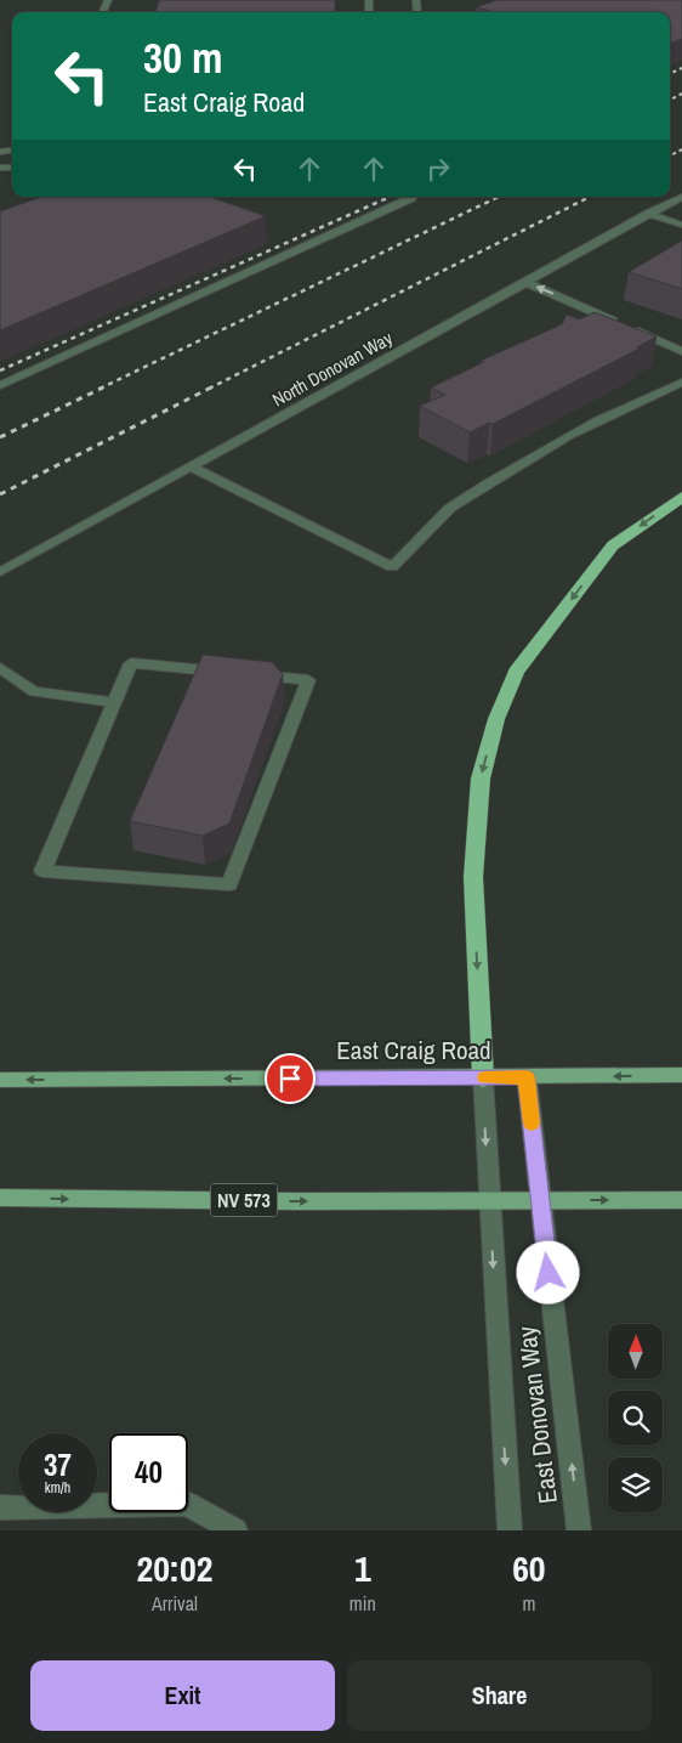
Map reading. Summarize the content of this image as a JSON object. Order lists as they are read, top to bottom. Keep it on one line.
{"streets":{"main road":["East Craig Road","NV 573"],"street":["North Donovan Way","East Donovan Way"]},"crossings":[["East Craig Road","East Donovan Way"],["NV 573","East Donovan Way"]],"north":"top","page":{"turn":["30 m","East Craig Road"],"speed":"37 km/h","limit":"40","eta":["20:02","Arrival","1","min","60","m"],"buttons":["Exit","Share"]}}
